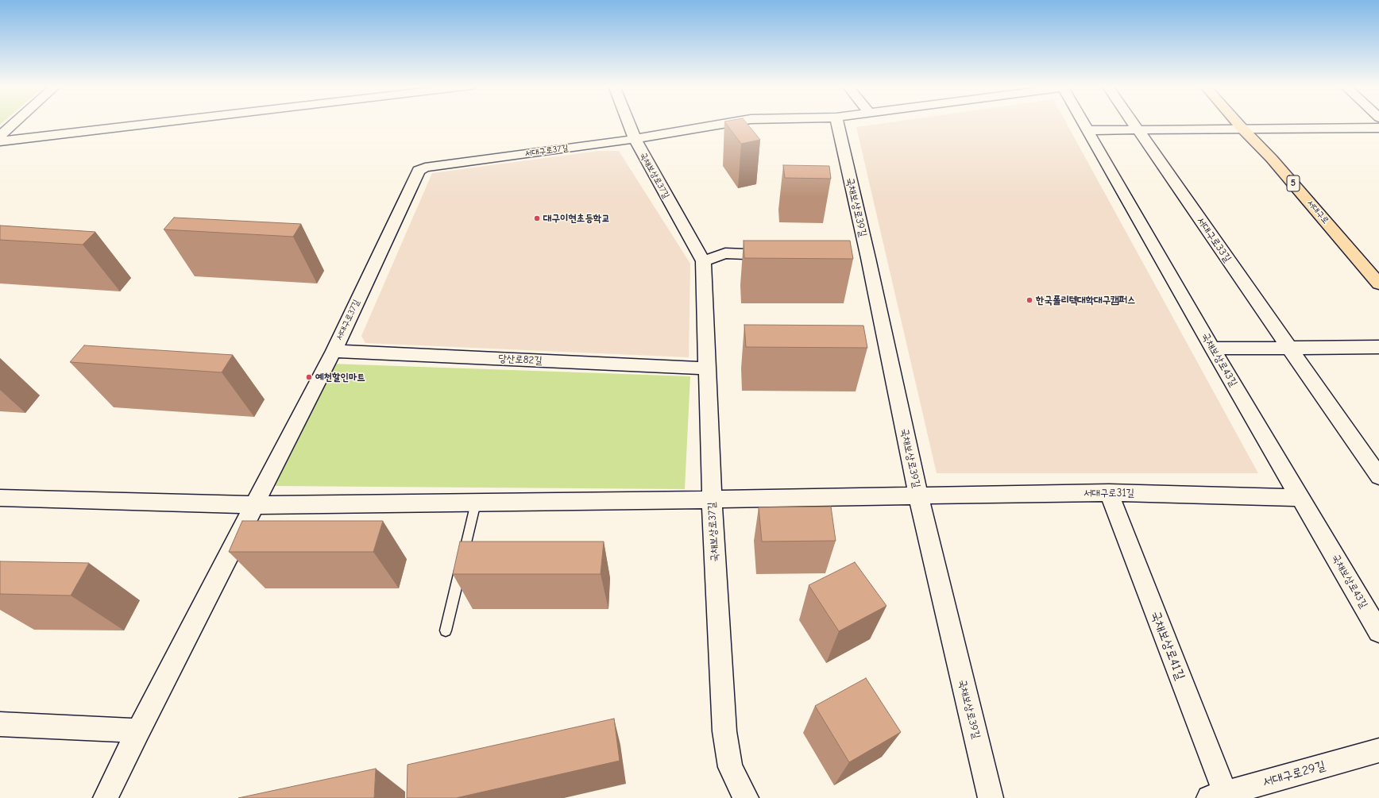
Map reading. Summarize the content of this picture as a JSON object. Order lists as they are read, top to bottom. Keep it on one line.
{"streets":{"main road":["5","서대구로"],"street":["서대구로37길","국채보상로37길","국채보상로39길","서대구로33길","당산로82길","국채보상로43길","서대구로31길","국채보상로41길","서대구로29길"]},"crossings":[["서대구로37길","국채보상로37길"],["서대구로37길","당산로82길"],["국채보상로37길","당산로82길"],["국채보상로37길","서대구로31길"],["국채보상로39길","서대구로31길"],["국채보상로43길","서대구로31길"],["서대구로31길","국채보상로41길"],["국채보상로41길","서대구로29길"]],"places":["대구이현초등학교","한국폴리텍대학대구캠퍼스","예천할인마트"]}
